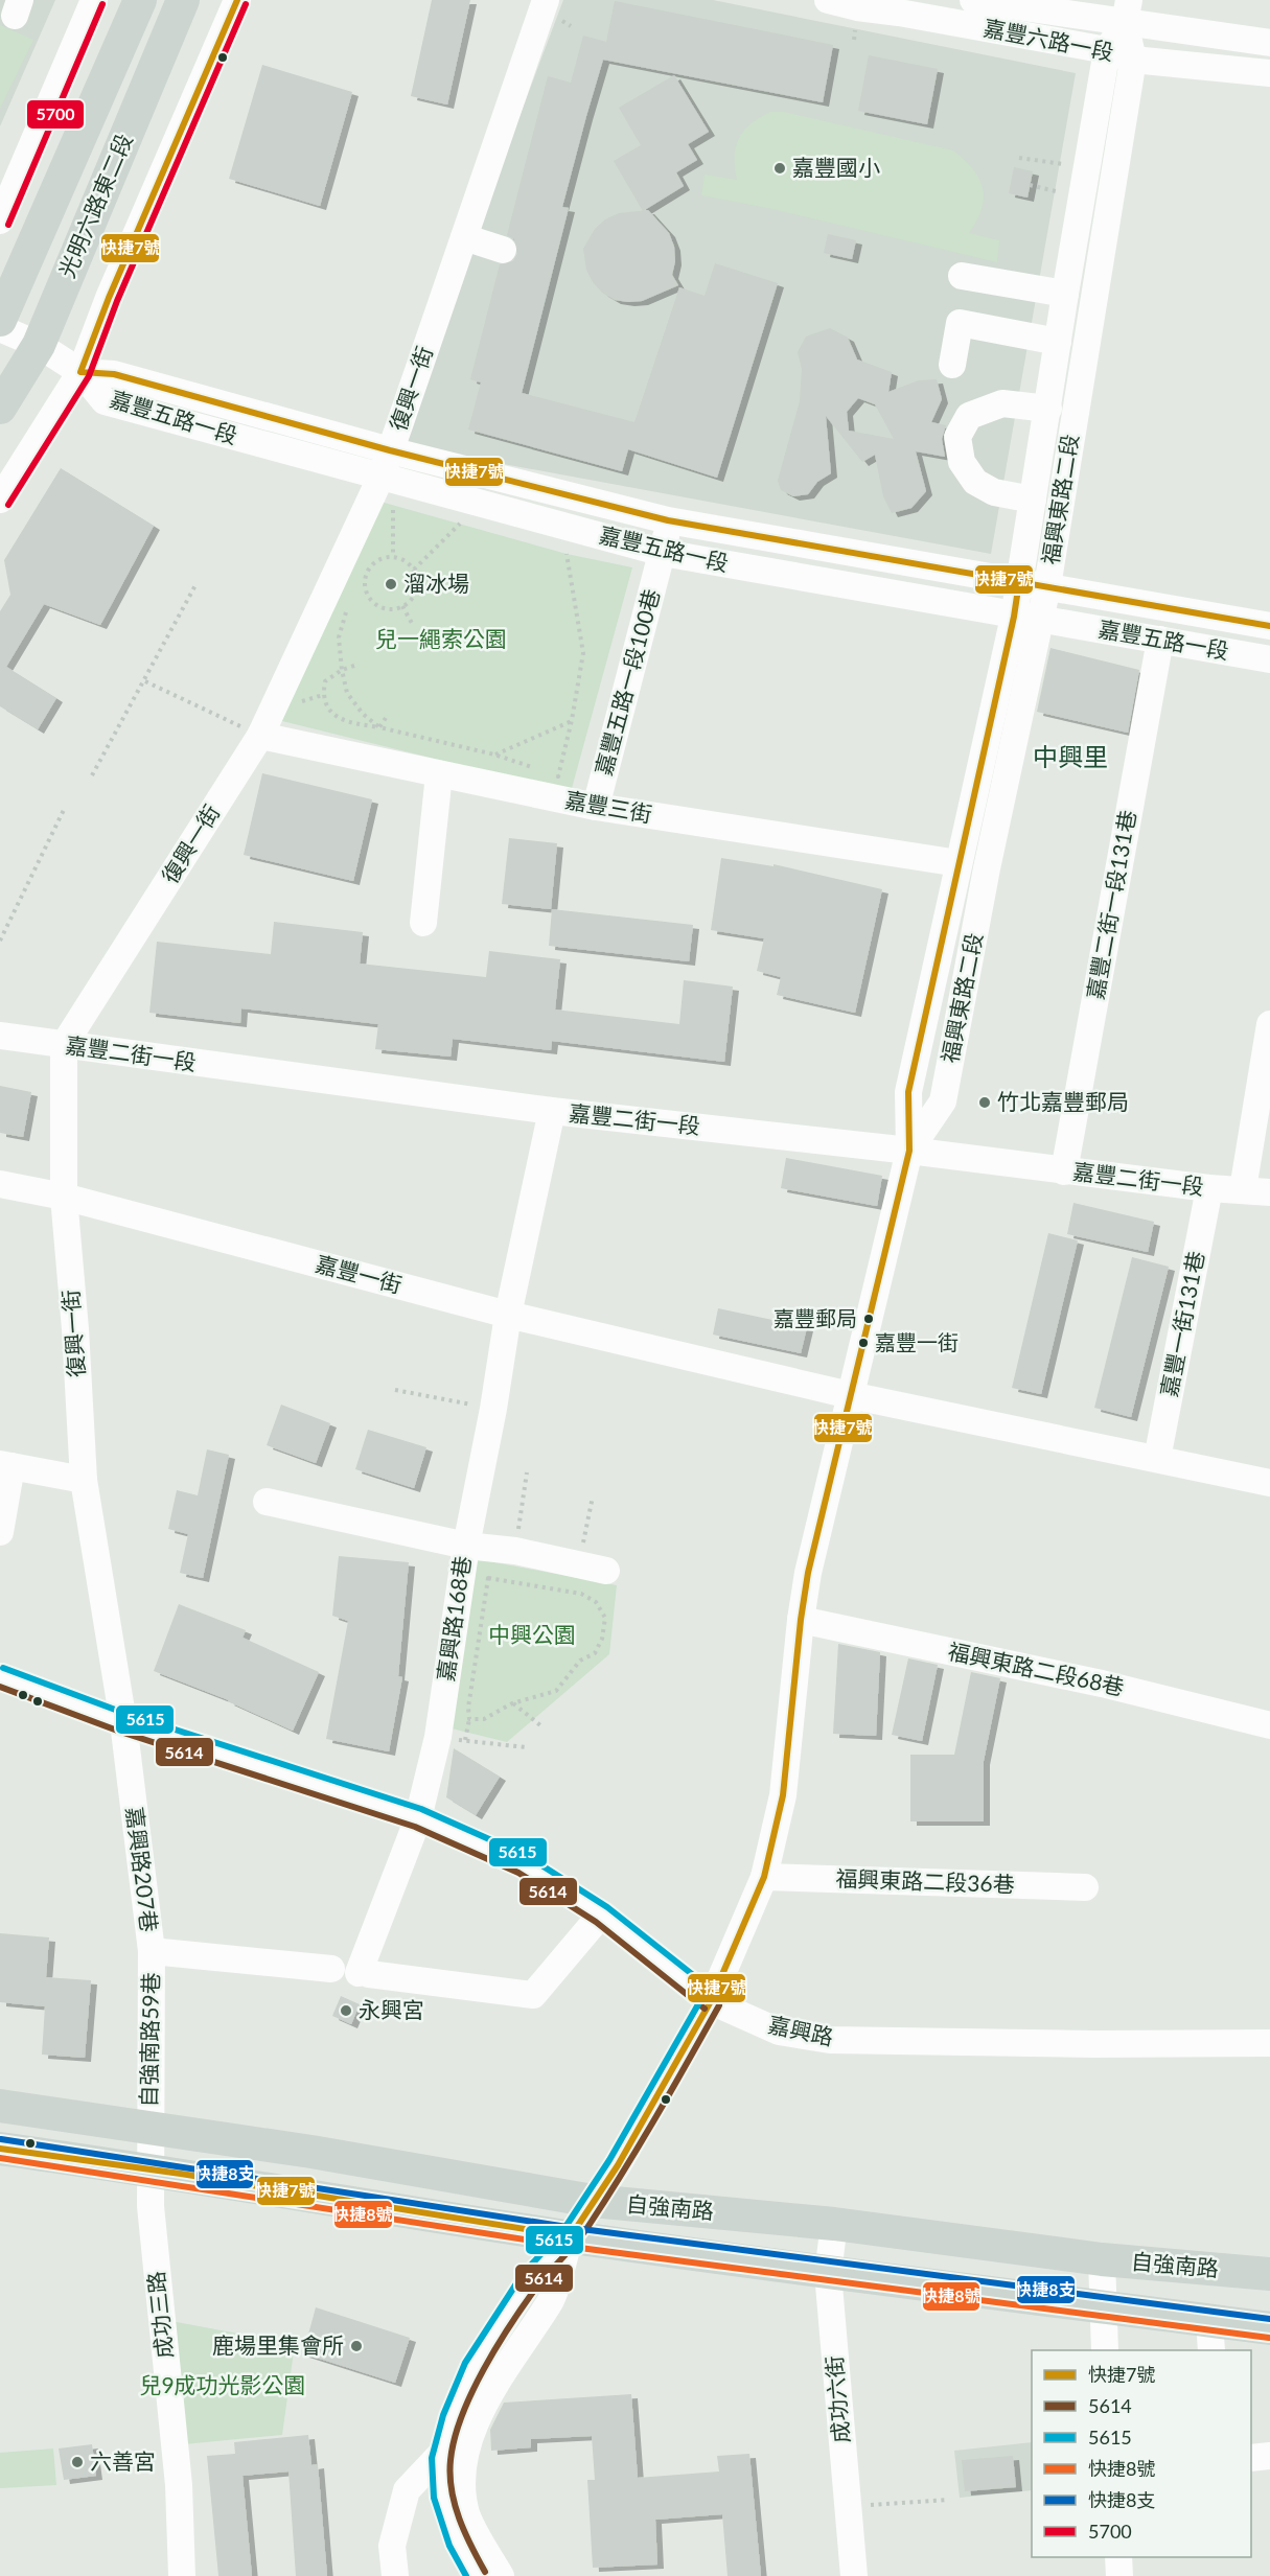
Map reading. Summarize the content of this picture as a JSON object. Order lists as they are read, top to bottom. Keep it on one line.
{"streets":{"main road":["光明六路東二段","自強南路"],"street":["嘉豐六路一段","復興一街","嘉豐五路一段","福興東路二段","嘉豐五路一段100巷","嘉豐三街","嘉豐二街一段131巷","嘉豐二街一段","嘉豐一街","嘉豐一街131巷","嘉興路168巷","福興東路二段68巷","嘉興路207巷","福興東路二段36巷","嘉興路","自強南路59巷","成功三路","成功六街"]},"crossings":[["嘉豐六路一段","福興東路二段"],["光明六路東二段","嘉豐五路一段"],["復興一街","嘉豐五路一段"],["復興一街","嘉豐三街"],["復興一街","嘉豐二街一段"],["復興一街","嘉豐一街"],["復興一街","嘉興路207巷"],["復興一街","嘉興路"],["嘉豐五路一段","福興東路二段"],["嘉豐五路一段","嘉豐五路一段100巷"],["嘉豐五路一段","嘉豐二街一段131巷"],["福興東路二段","嘉豐三街"],["福興東路二段","嘉豐二街一段"],["福興東路二段","嘉豐一街"],["福興東路二段","福興東路二段68巷"],["福興東路二段","福興東路二段36巷"],["福興東路二段","嘉興路"],["福興東路二段","自強南路"],["嘉豐五路一段100巷","嘉豐三街"],["嘉豐二街一段131巷","嘉豐二街一段"],["嘉豐二街一段","嘉豐一街131巷"],["嘉豐一街","嘉豐一街131巷"],["嘉興路168巷","嘉興路"],["嘉興路207巷","嘉興路"],["嘉興路207巷","自強南路59巷"],["自強南路59巷","自強南路"],["自強南路59巷","成功三路"],["自強南路","成功三路"],["自強南路","成功六街"]],"districts":["中興里"],"parks":["兒一繩索公園","中興公園","兒9成功光影公園"],"places":["嘉豐國小","溜冰場","竹北嘉豐郵局","嘉豐郵局","嘉豐一街","永興宮","鹿場里集會所","六善宮"],"lines":["transit line 快捷7號","transit line 5700","transit line 5615","transit line 5614","transit line 快捷8支","transit line 快捷8號"],"legend":["快捷7號","5614","5615","快捷8號","快捷8支","5700"]}
